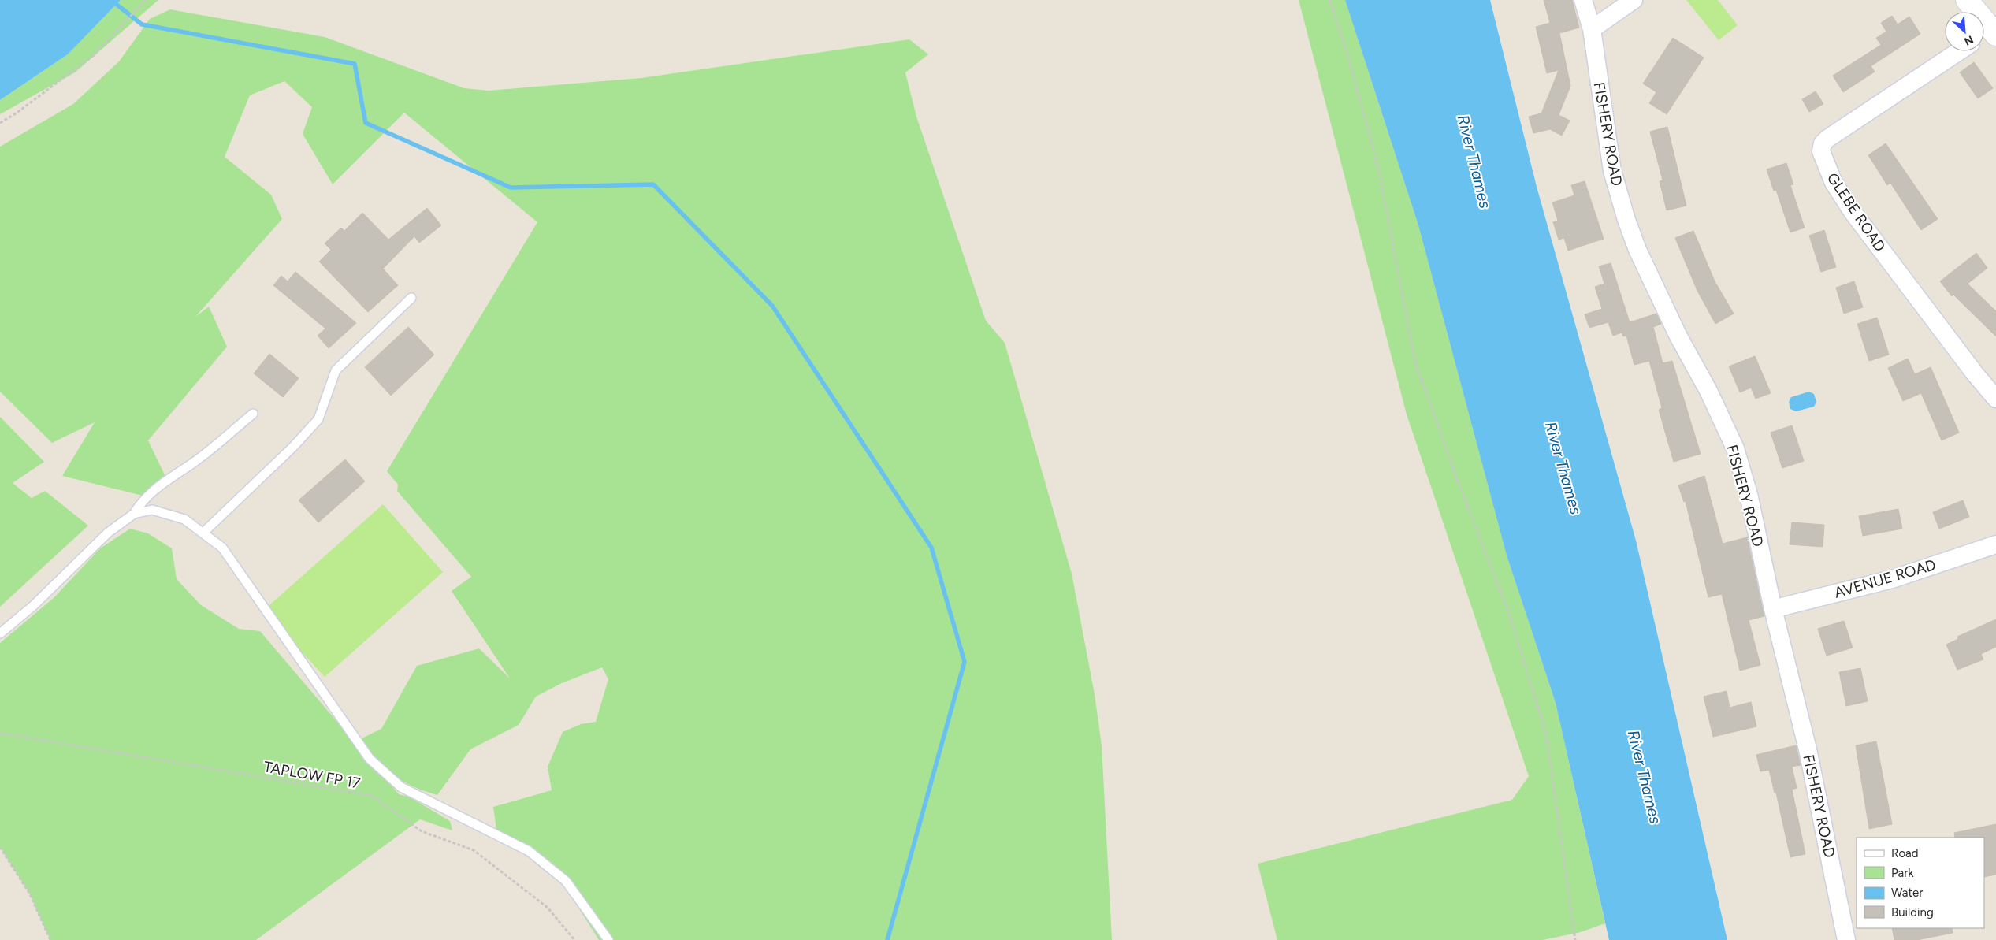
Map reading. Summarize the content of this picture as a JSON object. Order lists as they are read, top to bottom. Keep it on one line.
{"streets":{"street":["FISHERY ROAD","GLEBE ROAD","AVENUE ROAD"],"path":["TAPLOW FP 17"]},"crossings":[["FISHERY ROAD","AVENUE ROAD"]],"water":["River Thames"],"legend":["Road","Park","Water","Building"],"north":"bottom right"}
